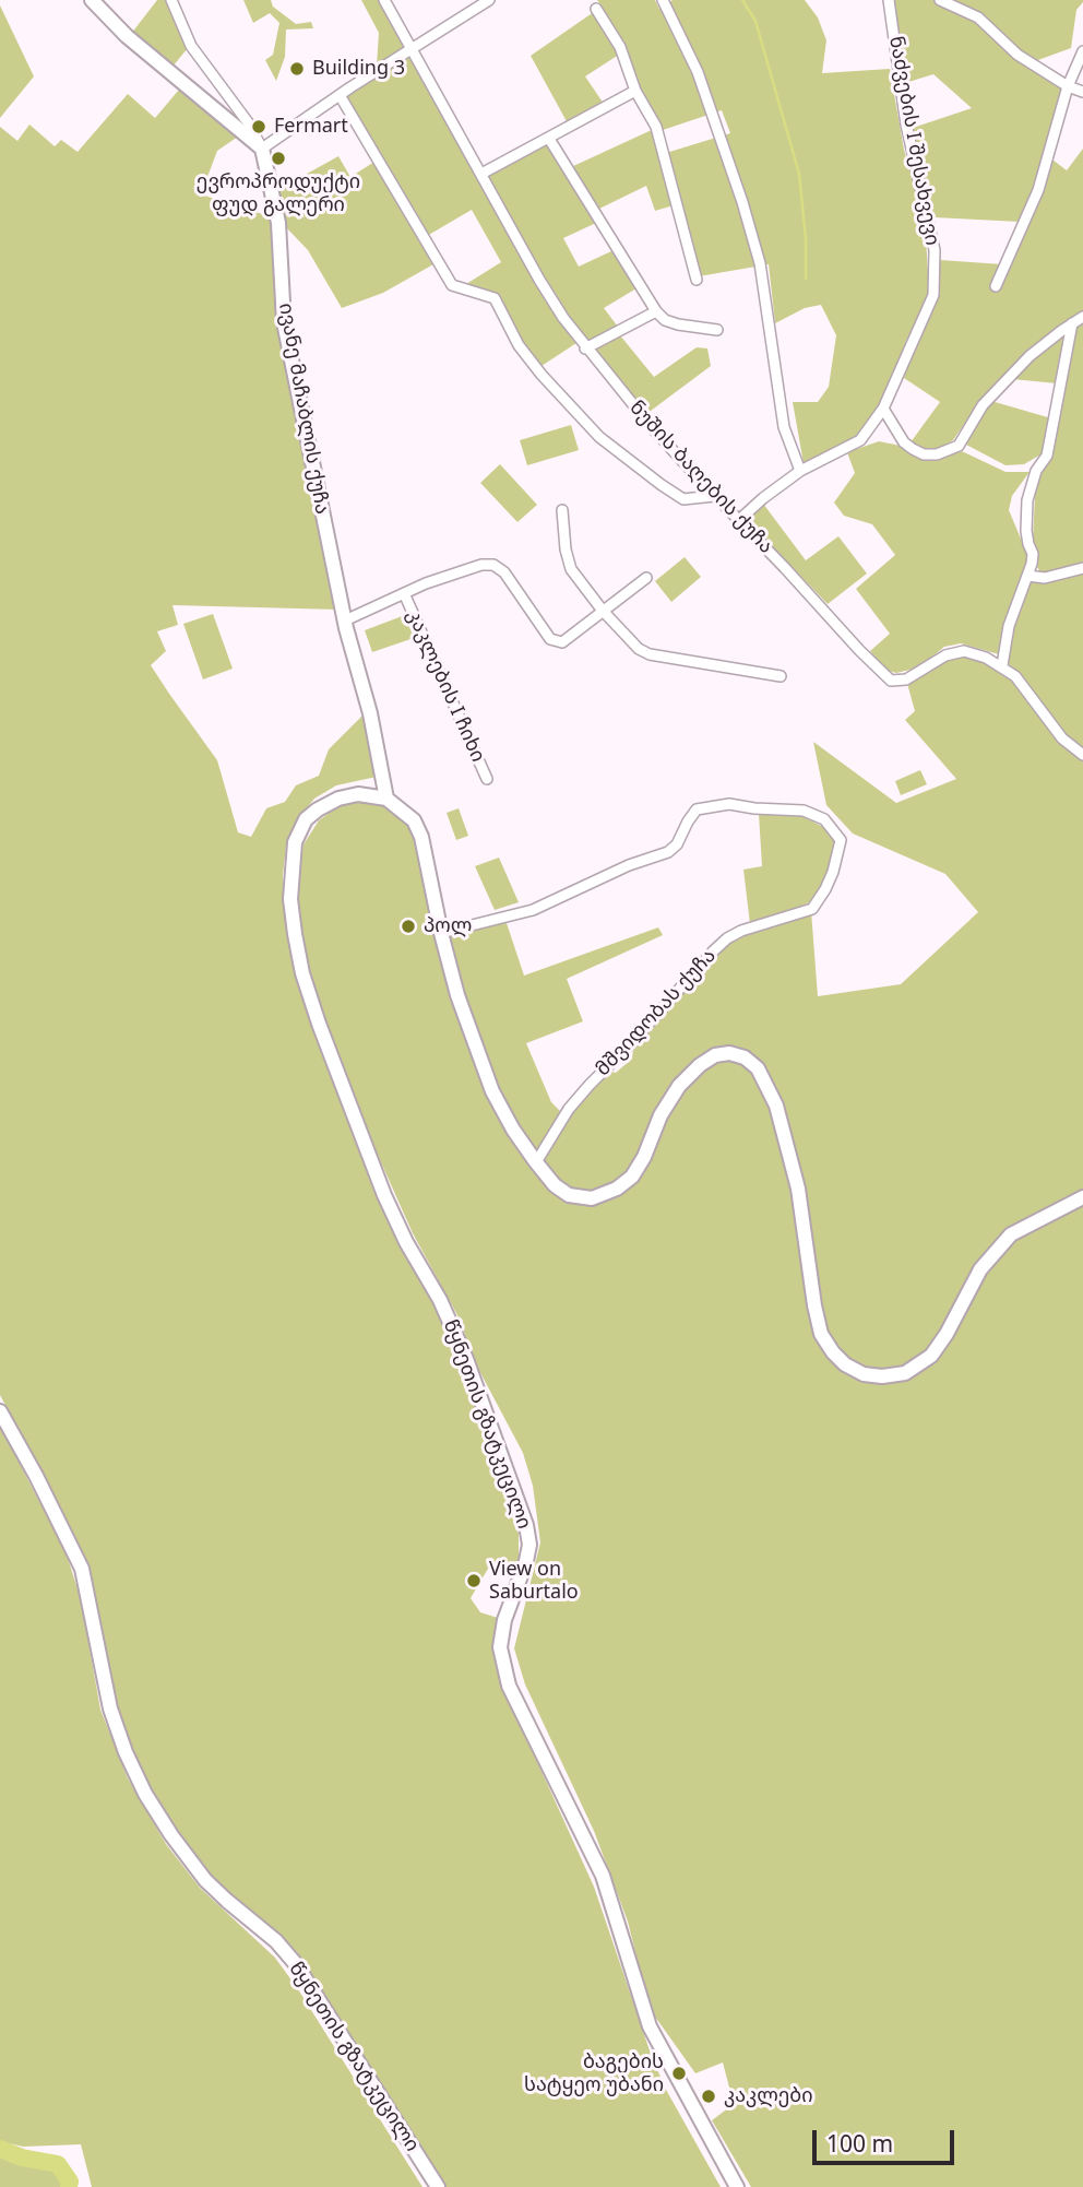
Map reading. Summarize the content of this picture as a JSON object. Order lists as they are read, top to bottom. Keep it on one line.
{"streets":{"main road":["ივანე მაჩაბლის ქუჩა","წყნეთის გზატკეცილი"],"street":["ნაძვების I შესახვევი","ნუშის ბაღების ქუჩა","კაკლების I ჩიხი","მშვიდობას ქუჩა"]},"crossings":[["ნაძვების I შესახვევი","ნუშის ბაღების ქუჩა"],["ივანე მაჩაბლის ქუჩა","წყნეთის გზატკეცილი"]],"places":["Building 3","Fermart","ევროპროდუქტი ფუდ გალერი","პოლ","View on Saburtalo","ბაგების სატყეო უბანი","კაკლები"],"scale_bar":"100 m"}
